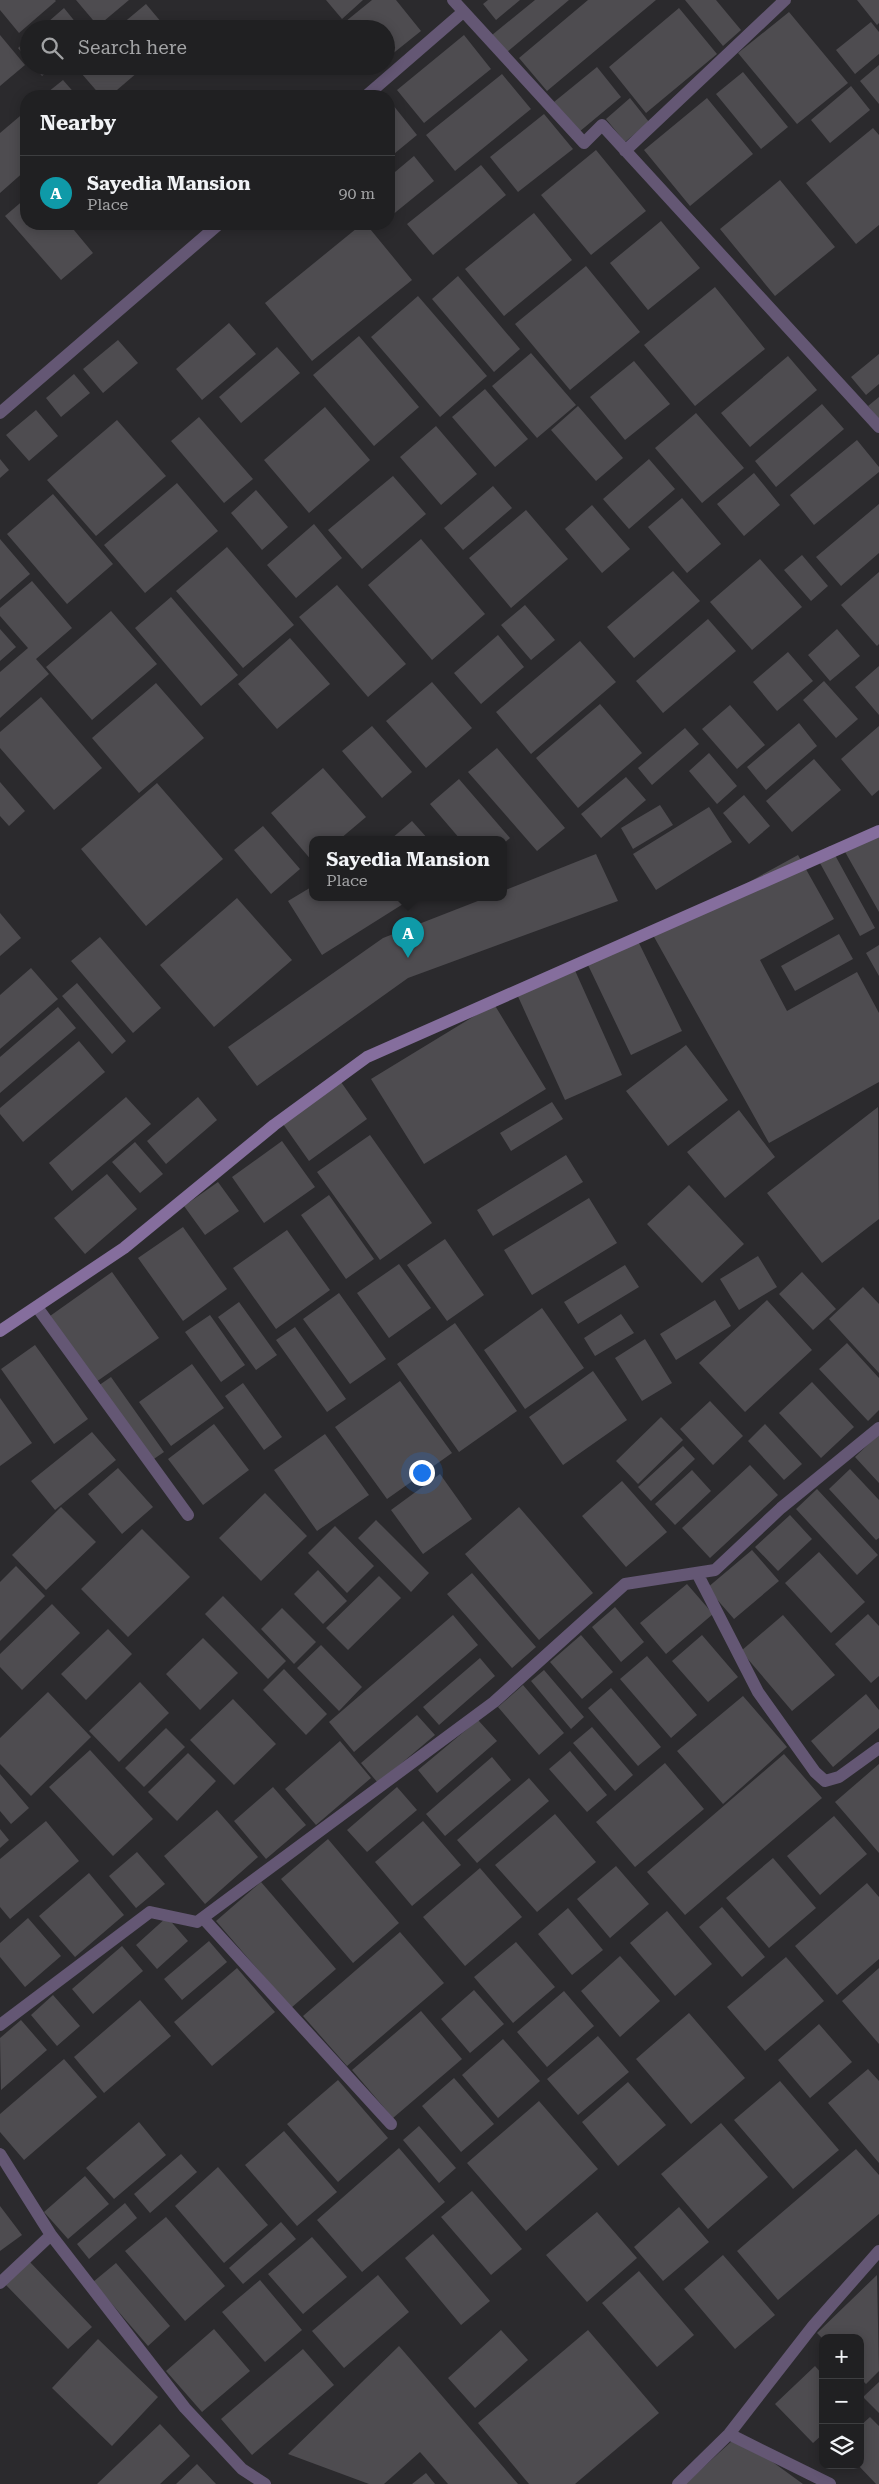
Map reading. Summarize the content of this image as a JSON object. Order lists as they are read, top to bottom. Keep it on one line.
{"page":{"search":"Search here","heading":"Nearby","list":[{"mark":"A","name":"Sayedia Mansion","note":"Place","value":"90 m"}],"popup":["Sayedia Mansion","Place"],"pins":"A","map_buttons":["+","−"]}}
